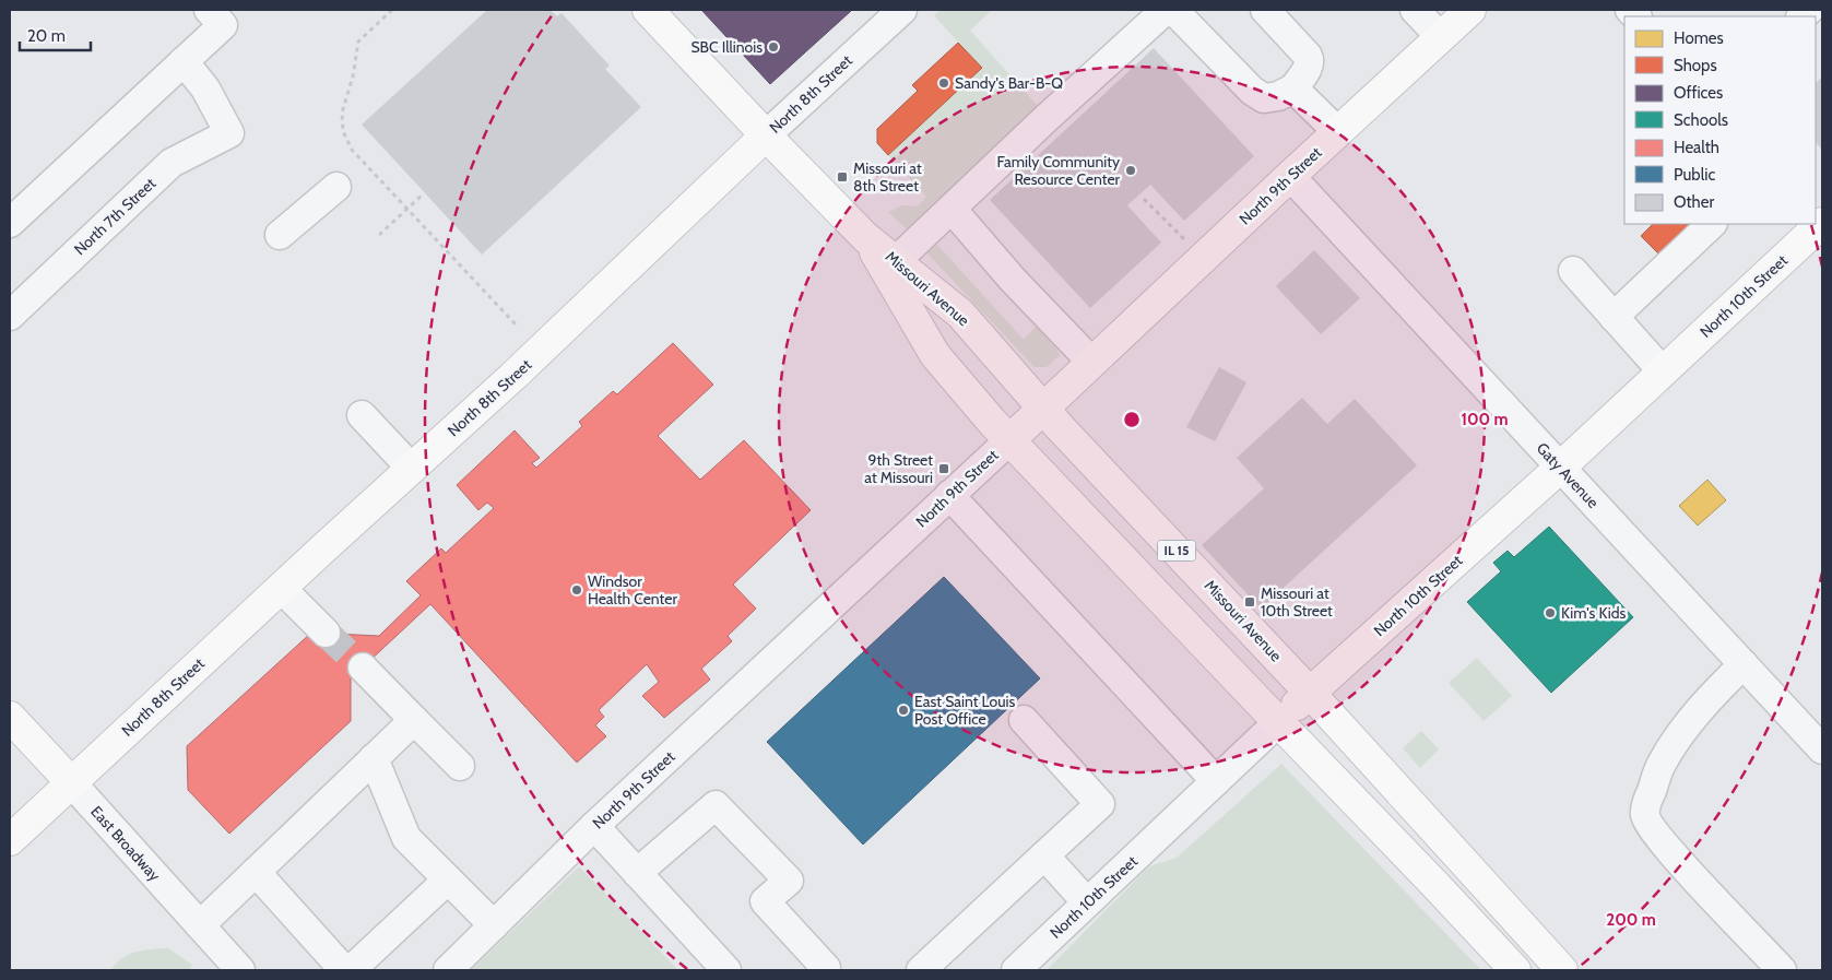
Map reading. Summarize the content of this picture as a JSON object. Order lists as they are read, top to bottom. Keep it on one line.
{"streets":{"main road":["North 8th Street","North 9th Street","Missouri Avenue","North 10th Street","IL 15","East Broadway"],"street":["North 7th Street","Gaty Avenue"]},"crossings":[["North 8th Street","Missouri Avenue"],["North 8th Street","East Broadway"],["North 9th Street","Missouri Avenue"],["North 9th Street","Gaty Avenue"],["Missouri Avenue","North 10th Street"],["North 10th Street","Gaty Avenue"]],"places":{"other":["SBC Illinois","Sandy's Bar-B-Q","Family Community Resource Center","Windsor Health Center","Kim's Kids","East Saint Louis Post Office"],"transit":["Missouri at 8th Street","9th Street at Missouri","Missouri at 10th Street"]},"legend":["Homes","Shops","Offices","Schools","Health","Public","Other"],"scale_bar":"20 m","rings":["100 m","200 m"]}
